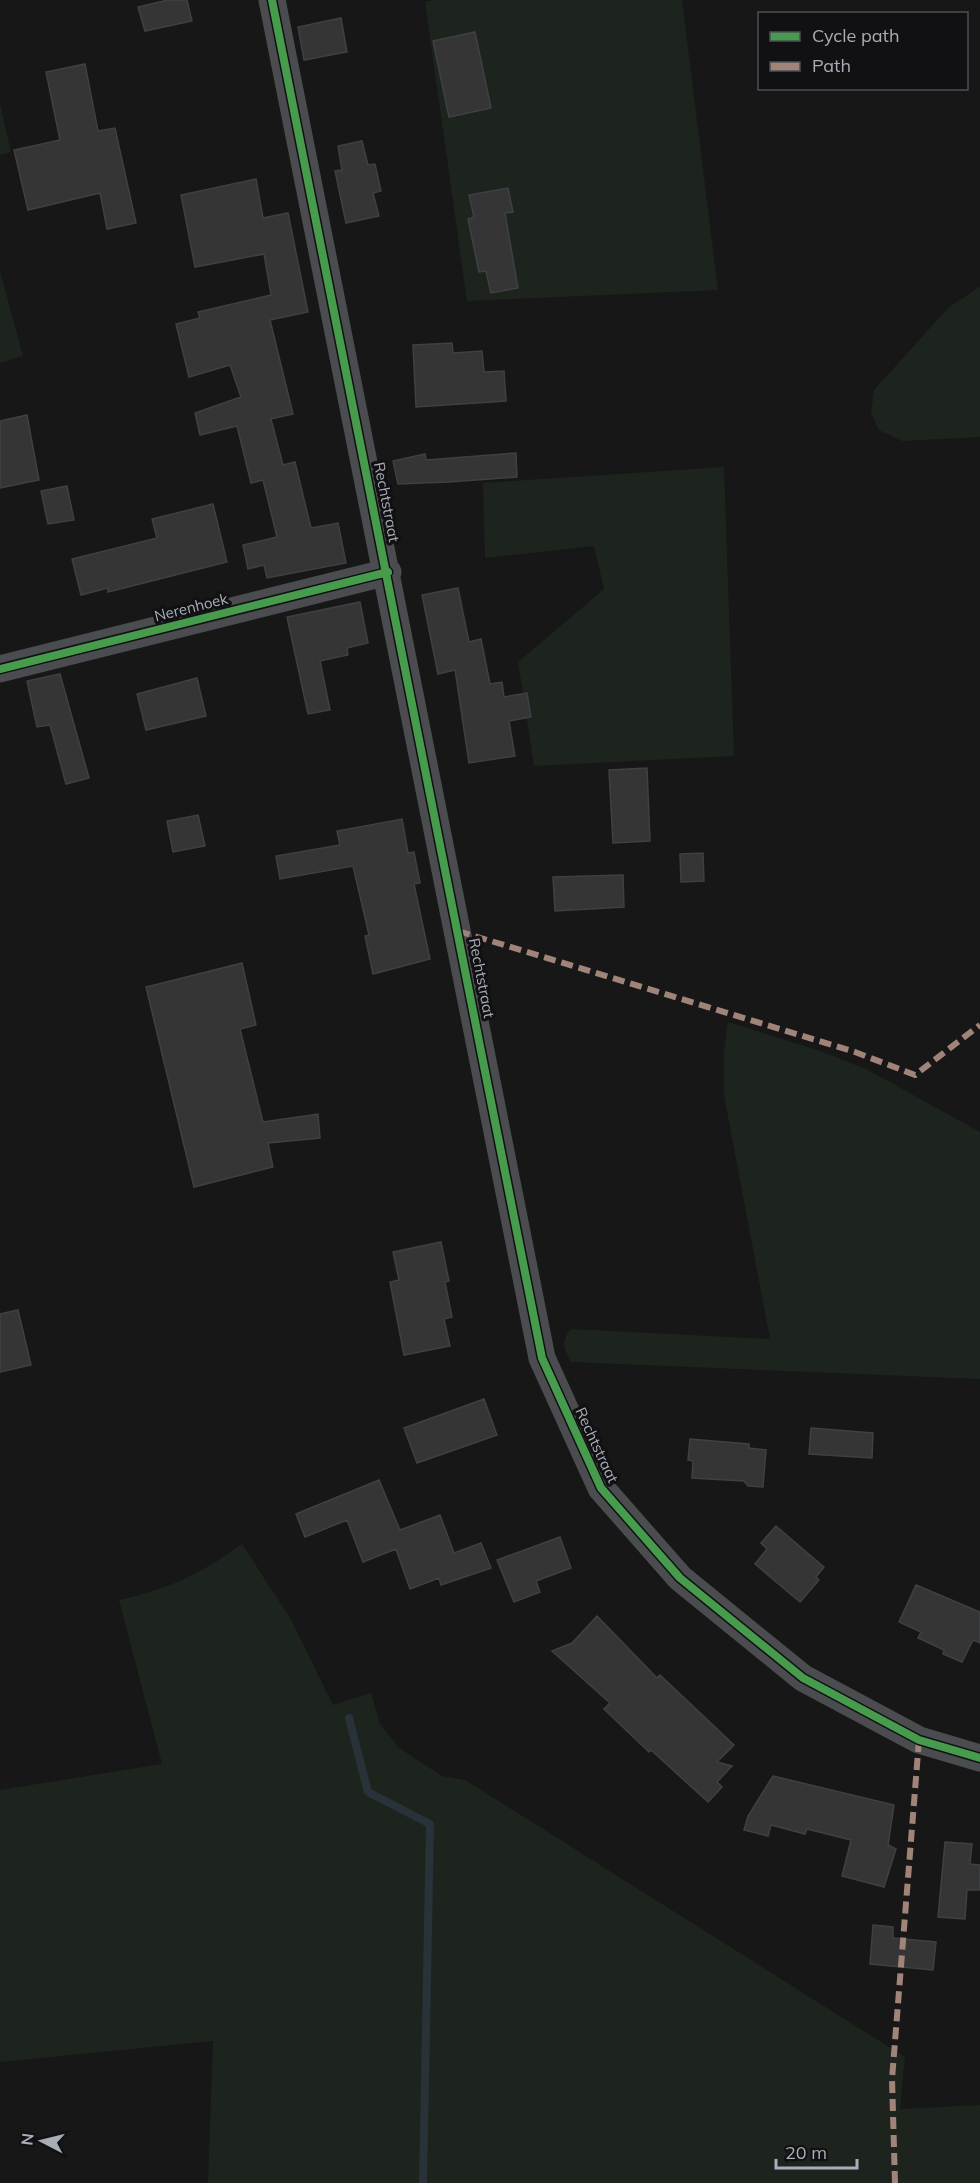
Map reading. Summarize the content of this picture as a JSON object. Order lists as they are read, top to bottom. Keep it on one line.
{"streets":{"street":["Rechtstraat","Nerenhoek"]},"crossings":[["Rechtstraat","Nerenhoek"]],"legend":["Cycle path","Path"],"scale_bar":"20 m","north":"left"}
